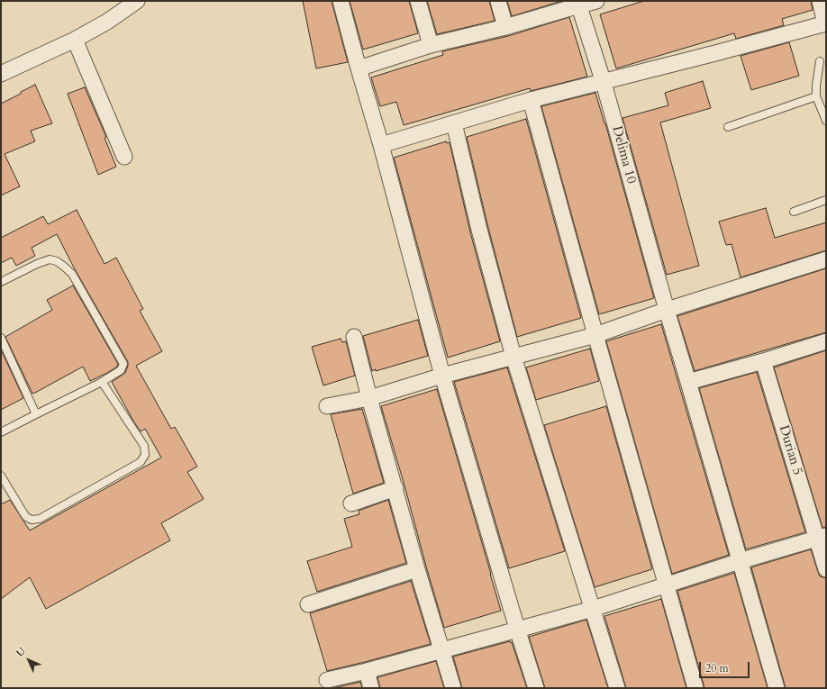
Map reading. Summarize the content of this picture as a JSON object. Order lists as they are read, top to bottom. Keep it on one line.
{"streets":{"street":["Delima 10","Durian 5"]},"scale_bar":"20 m","north":"top left"}
